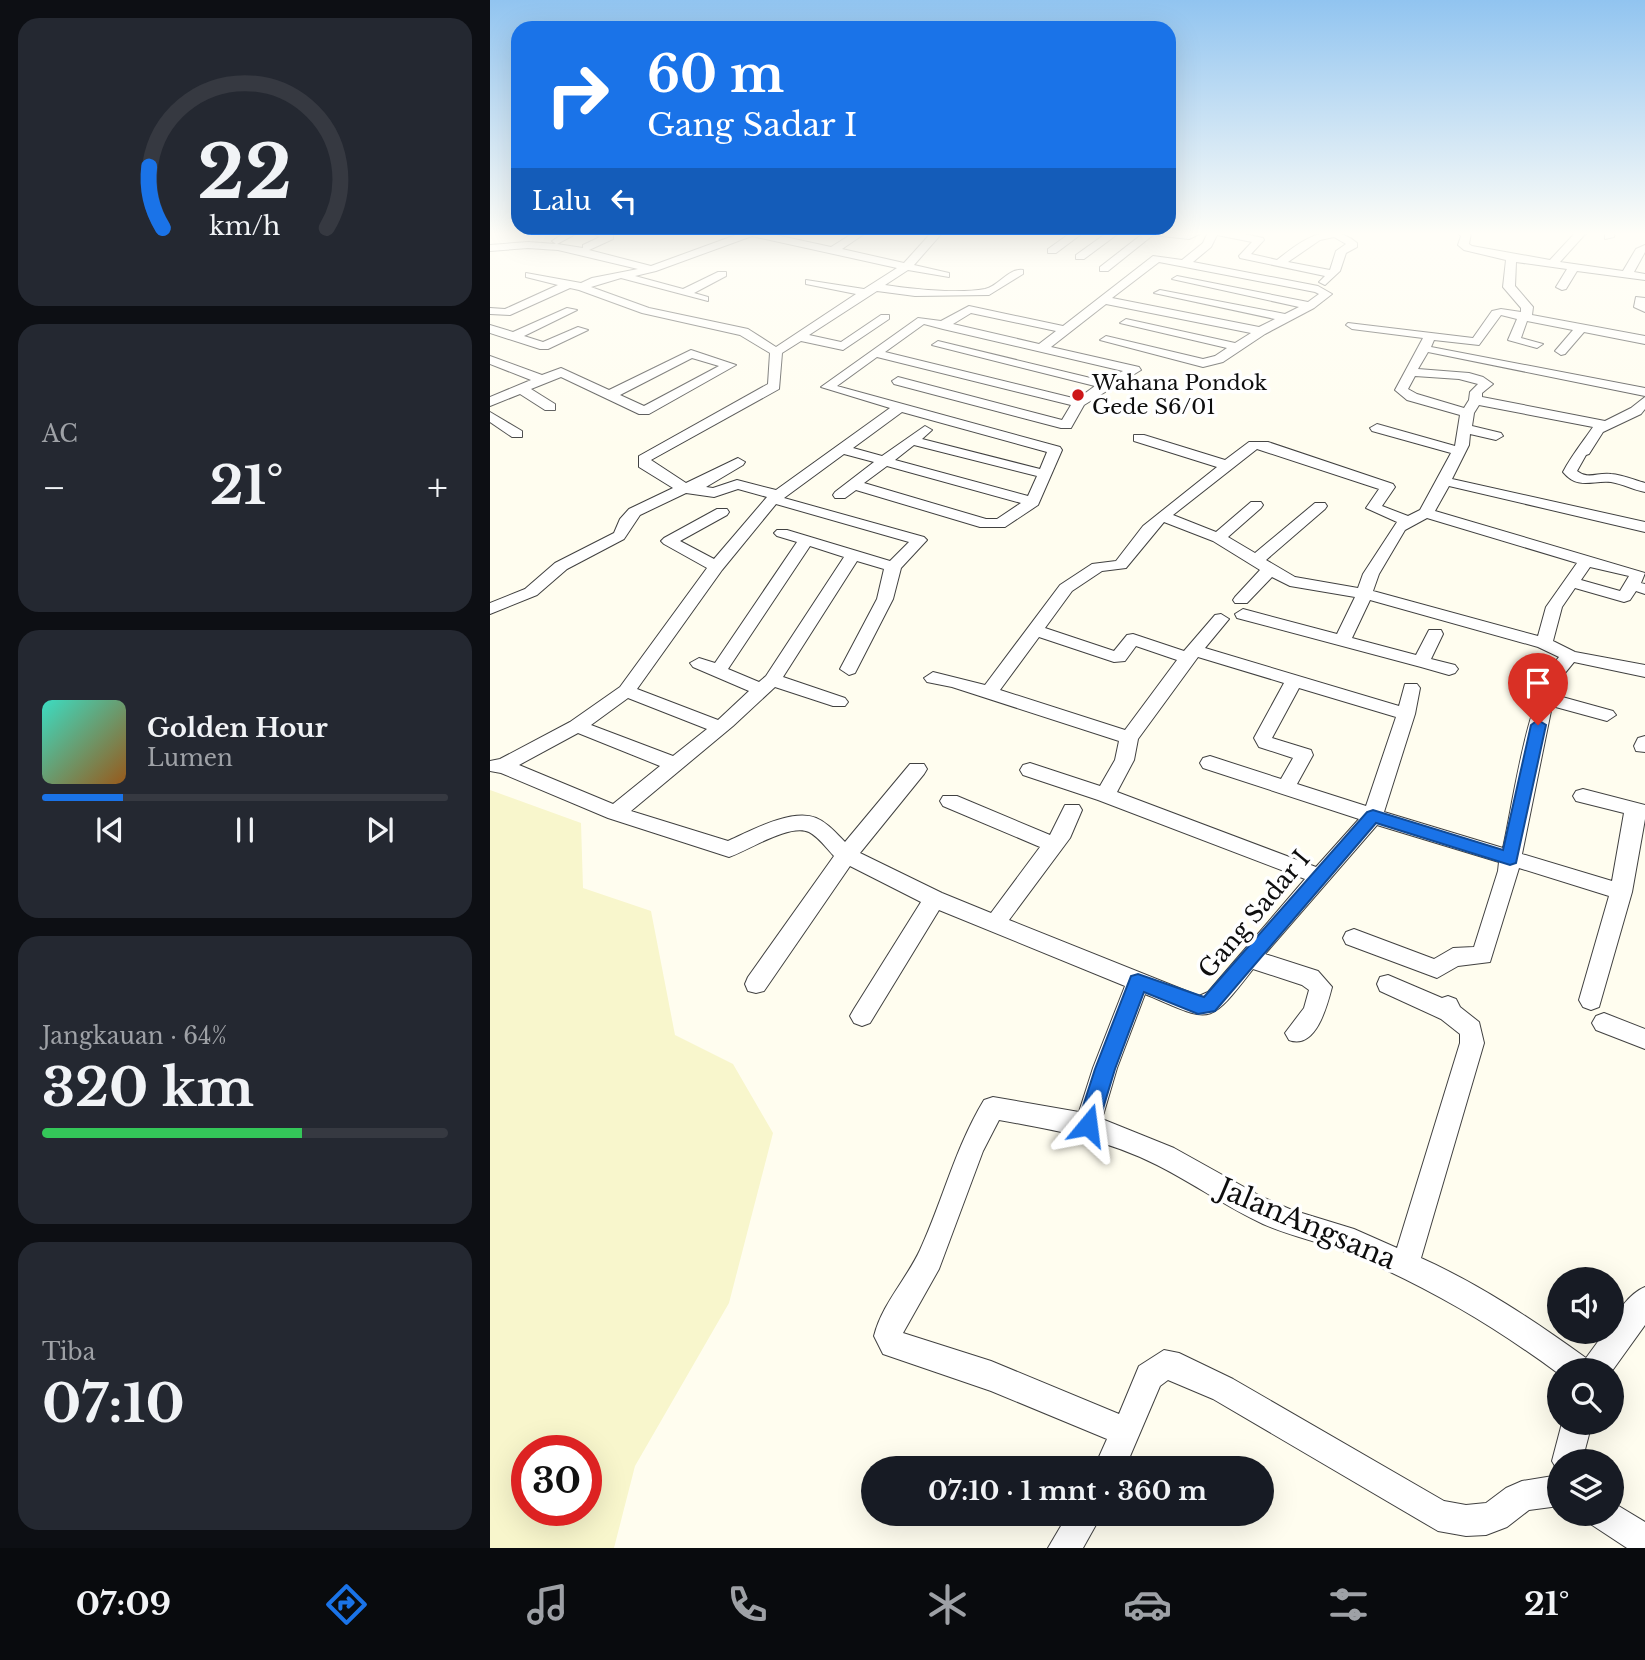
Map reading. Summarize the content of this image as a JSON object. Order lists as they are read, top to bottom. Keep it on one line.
{"streets":{"street":["Gang Sadar I","JalanAngsana"]},"places":["Wahana Pondok Gede S6/01"],"page":{"turn":["60 m","Gang Sadar I"],"then":"Lalu","tile":["AC",["Jangkauan · 64%","320 km"],["Tiba","07:10"]],"heat":["−","21°","+"],"song":["Golden Hour","Lumen"],"limit":"30","trip":"07:10 · 1 mnt · 360 m","tabs":["07:09","21°"],"gauge":["22","km/h"]}}
